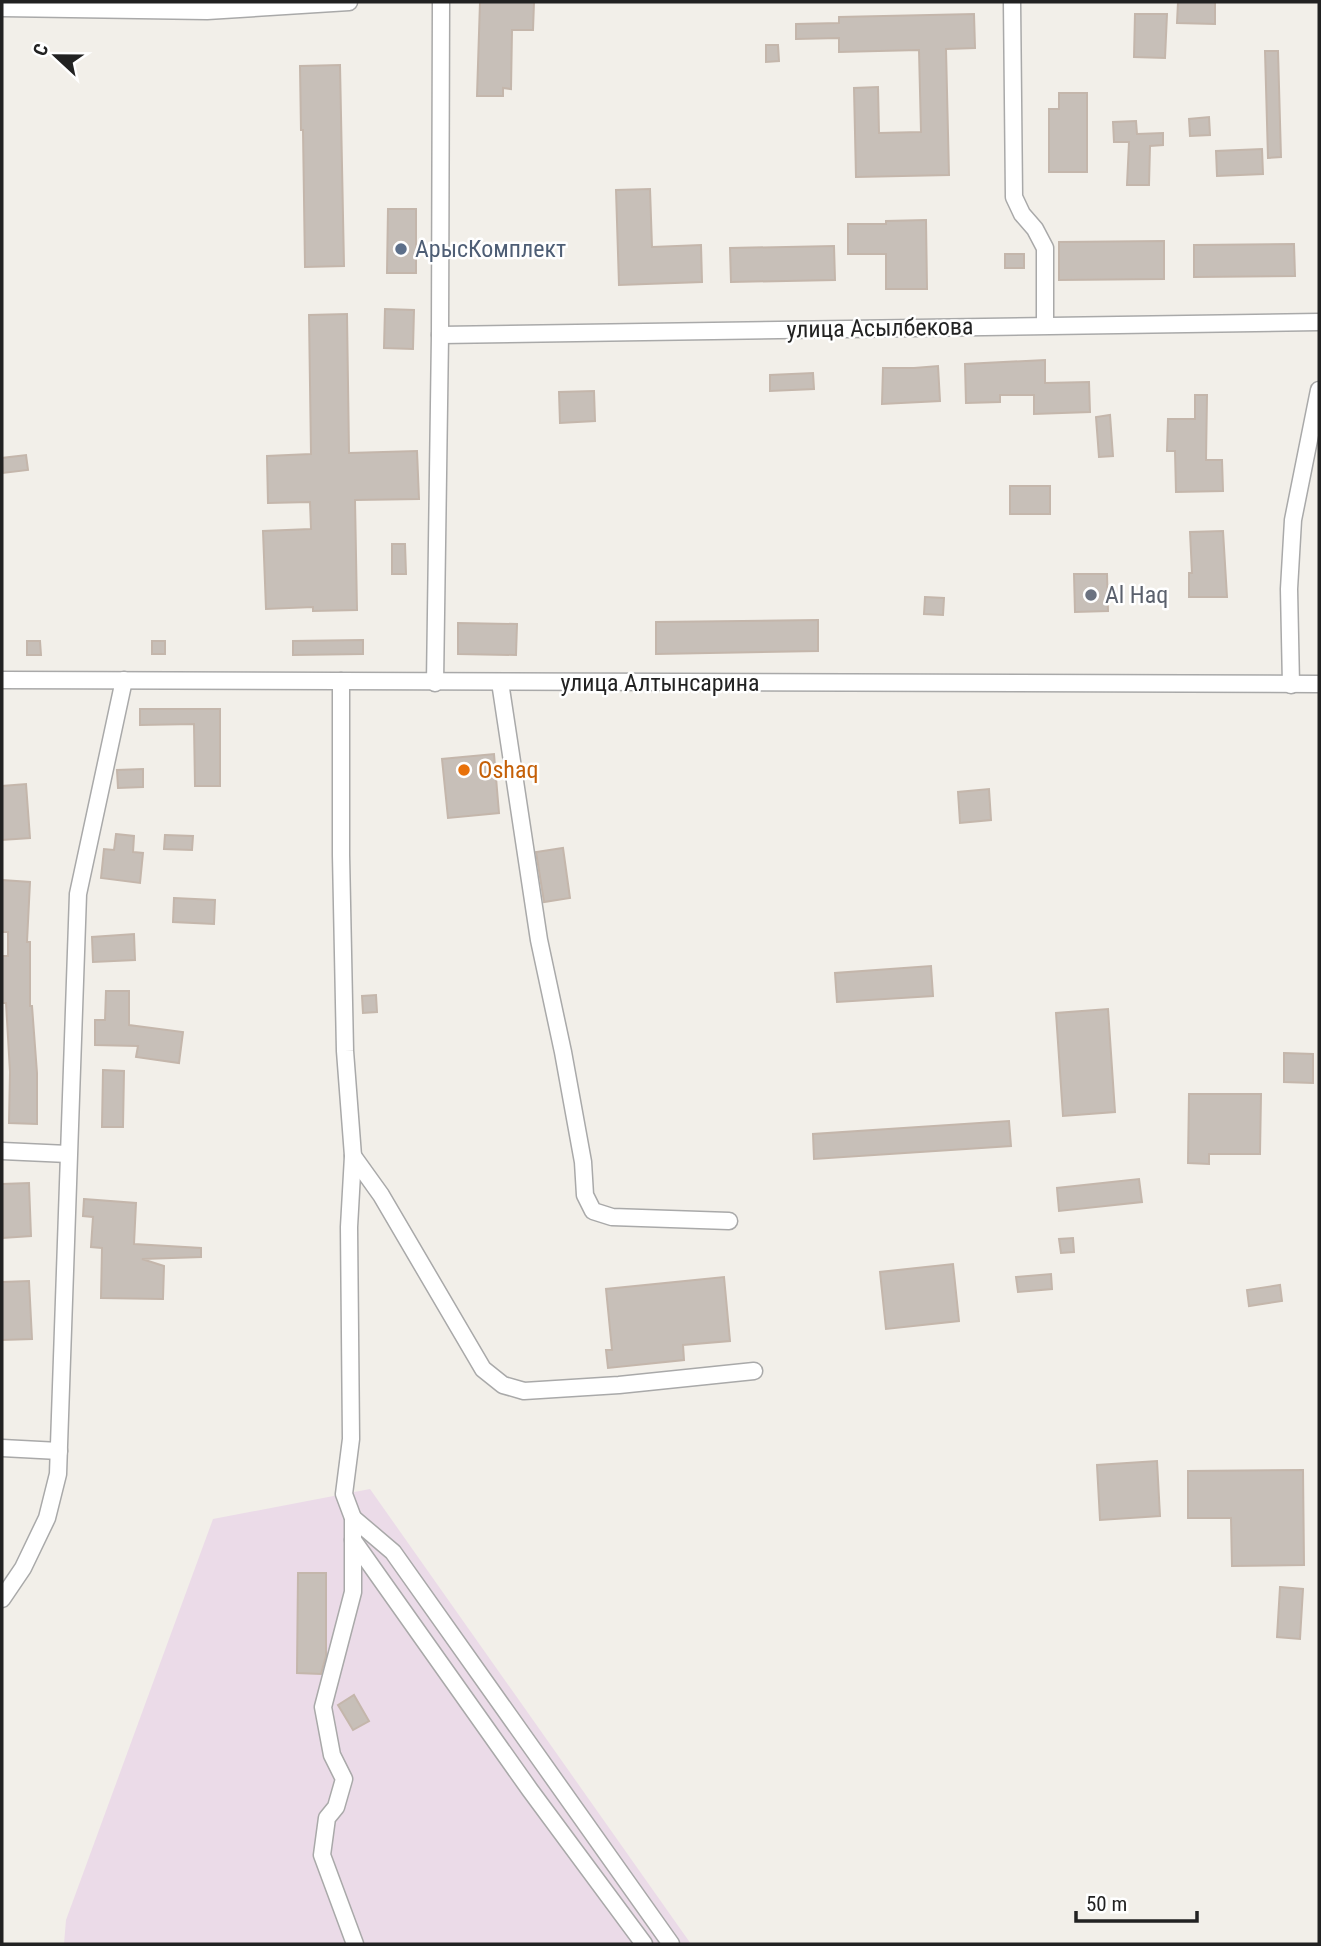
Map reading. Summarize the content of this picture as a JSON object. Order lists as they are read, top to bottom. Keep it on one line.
{"streets":{"street":["улица Асылбекова","улица Алтынсарина"]},"places":["АрысКомплект","Al Haq","Oshaq"],"scale_bar":"50 m","north":"left"}
